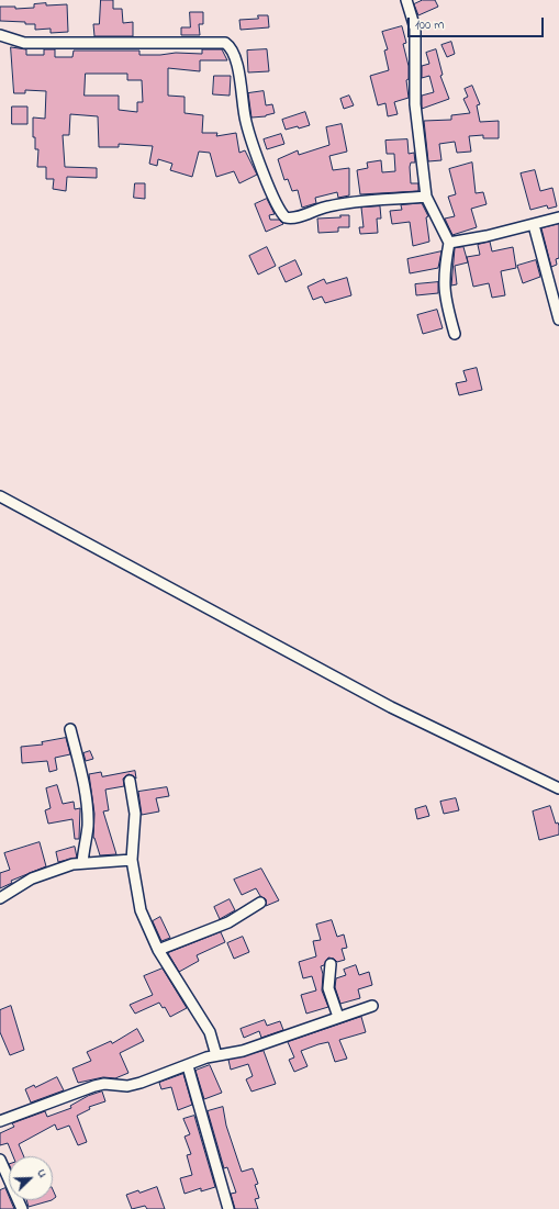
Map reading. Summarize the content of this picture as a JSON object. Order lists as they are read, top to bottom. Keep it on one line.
{"scale_bar":"100 m","north":"top right"}
